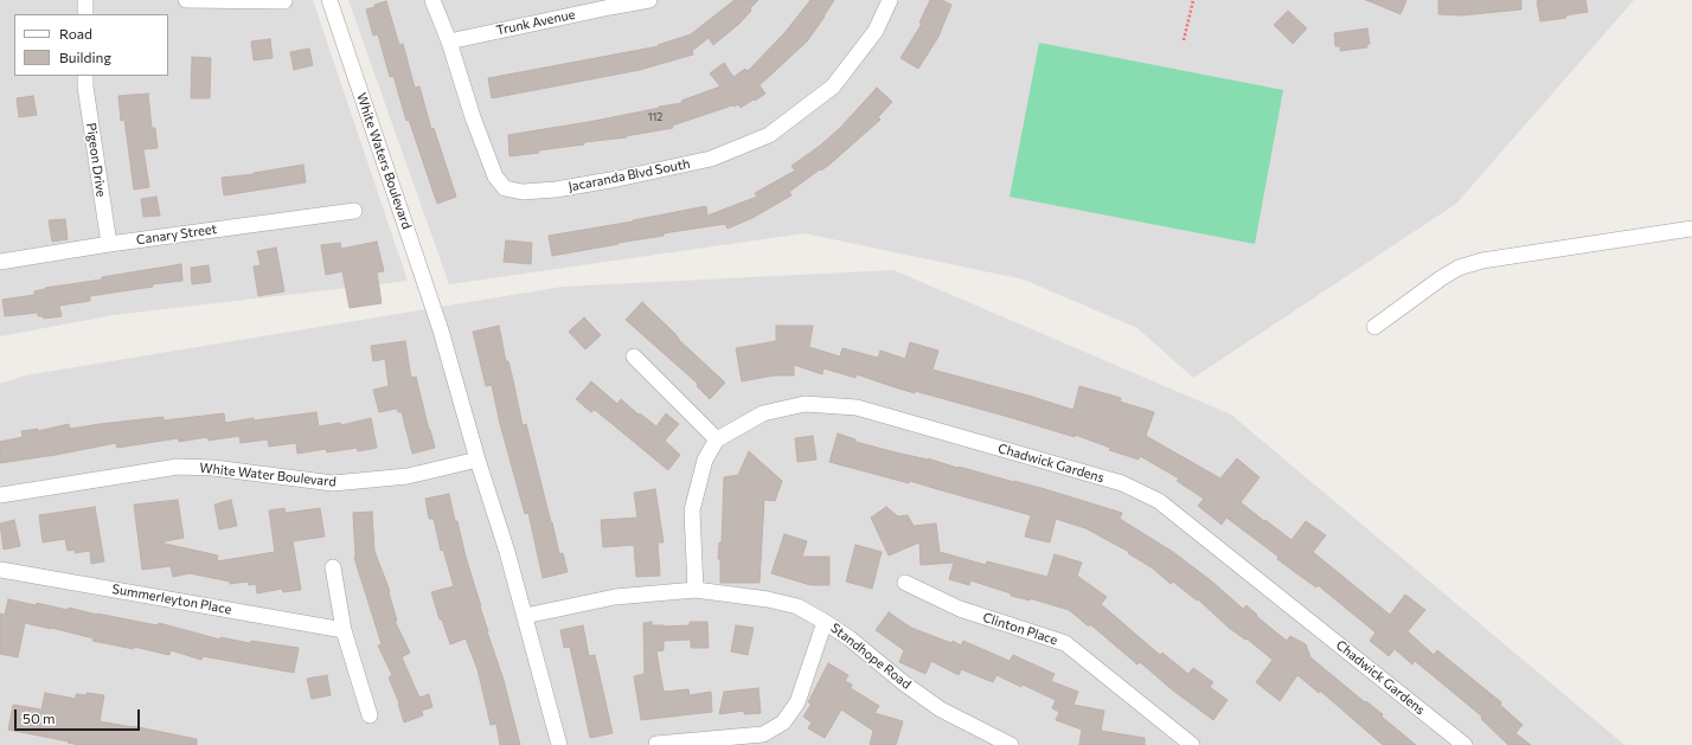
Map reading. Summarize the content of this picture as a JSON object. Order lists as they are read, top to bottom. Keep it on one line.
{"streets":{"street":["Trunk Avenue","Pigeon Drive","White Waters Boulevard","Jacaranda Blvd South","Canary Street","Chadwick Gardens","White Water Boulevard","Summerleyton Place","Clinton Place","Standhope Road"]},"crossings":[["Trunk Avenue","Jacaranda Blvd South"],["Pigeon Drive","Canary Street"],["White Waters Boulevard","White Water Boulevard"],["White Waters Boulevard","Standhope Road"]],"house_numbers":["112"],"legend":["Road","Building"],"scale_bar":"50 m"}
